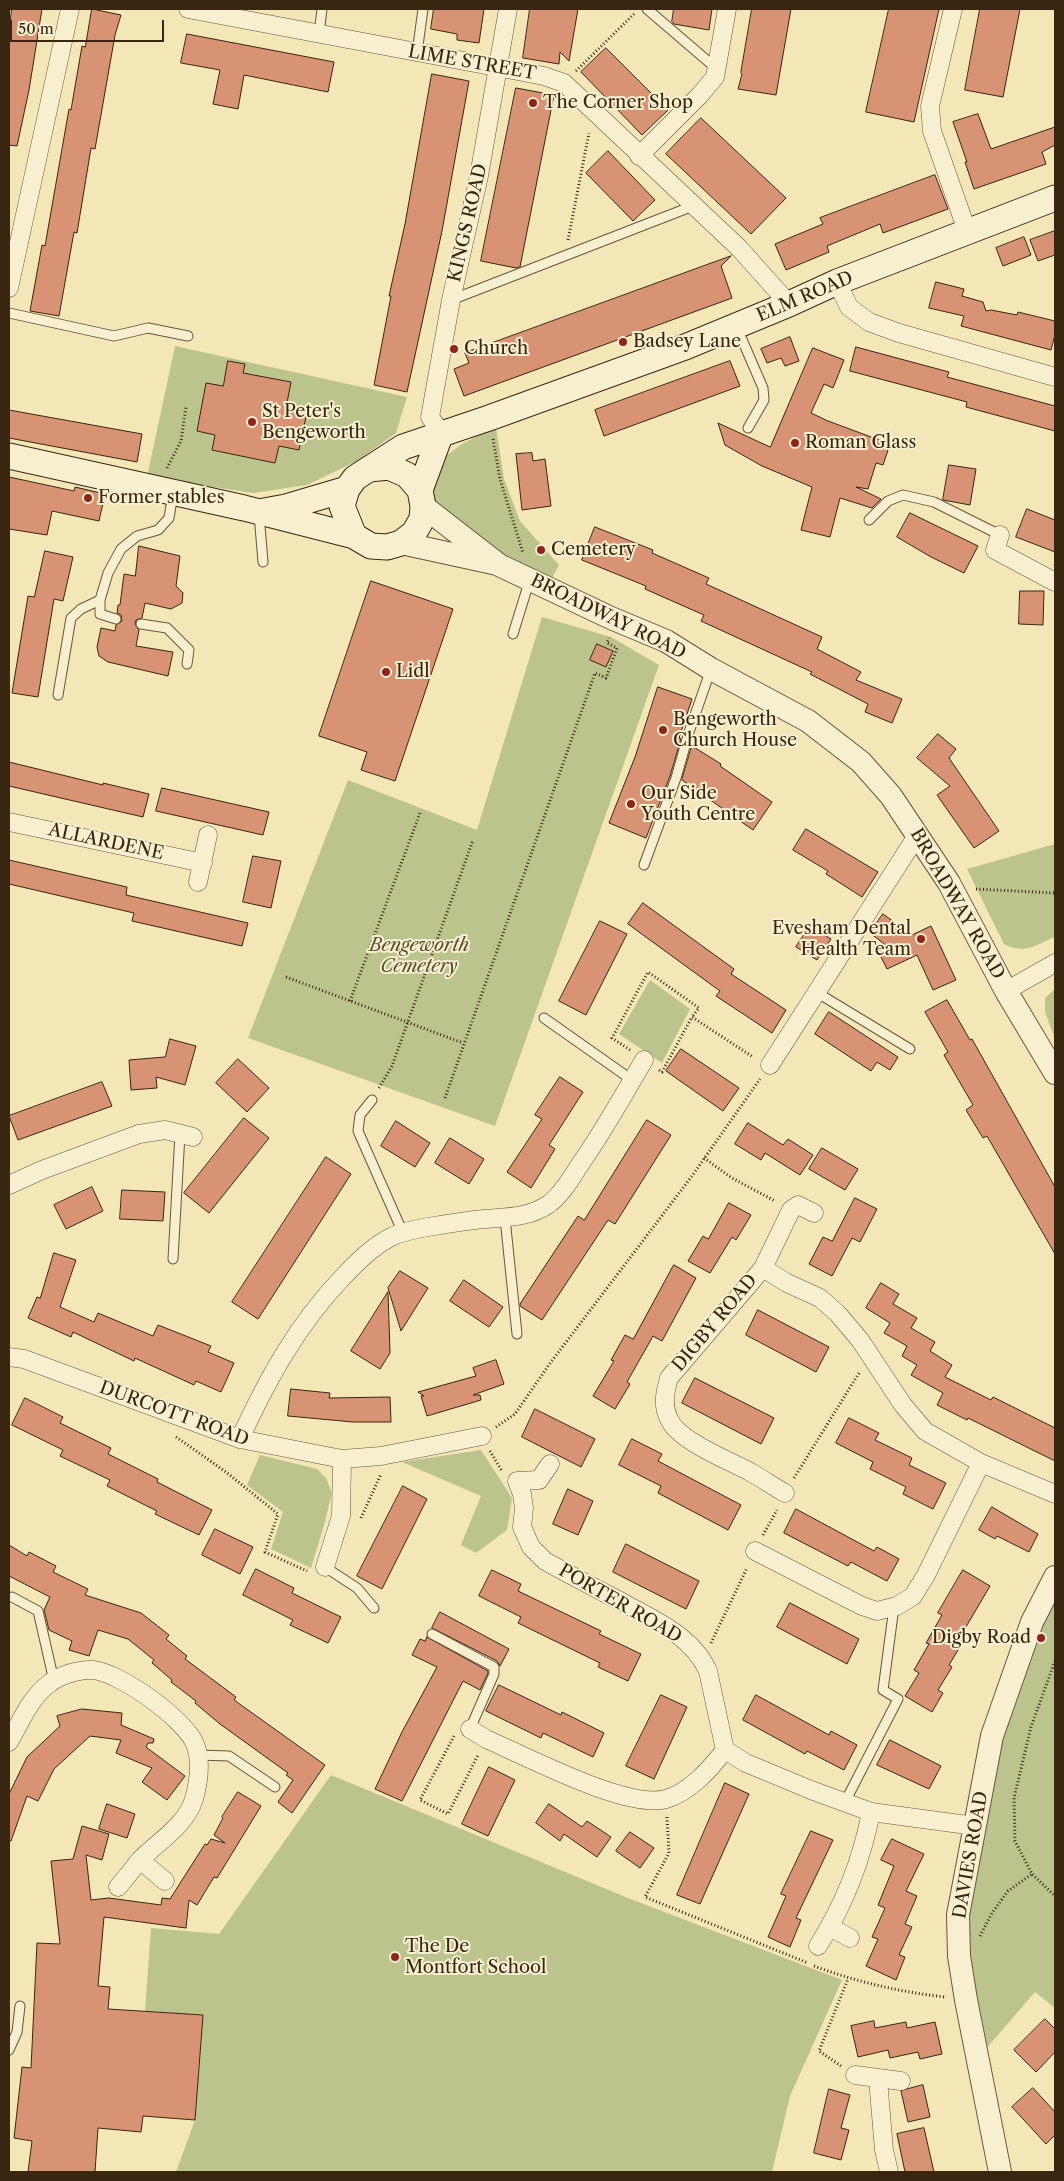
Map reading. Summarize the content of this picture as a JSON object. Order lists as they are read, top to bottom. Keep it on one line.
{"streets":{"main road":["ELM ROAD"],"street":["LIME STREET","KINGS ROAD","BROADWAY ROAD","ALLARDENE","DIGBY ROAD","DURCOTT ROAD","PORTER ROAD","DAVIES ROAD"]},"crossings":[["LIME STREET","KINGS ROAD"],["LIME STREET","ELM ROAD"],["KINGS ROAD","ELM ROAD"],["ELM ROAD","BROADWAY ROAD"]],"parks":["Bengeworth Cemetery"],"places":["The Corner Shop","Badsey Lane","Church","St Peter's Bengeworth","Roman Glass","Former stables","Cemetery","Lidl","Bengeworth Church House","Our Side Youth Centre","Evesham Dental Health Team","Digby Road","The De Montfort School"],"scale_bar":"50 m"}
